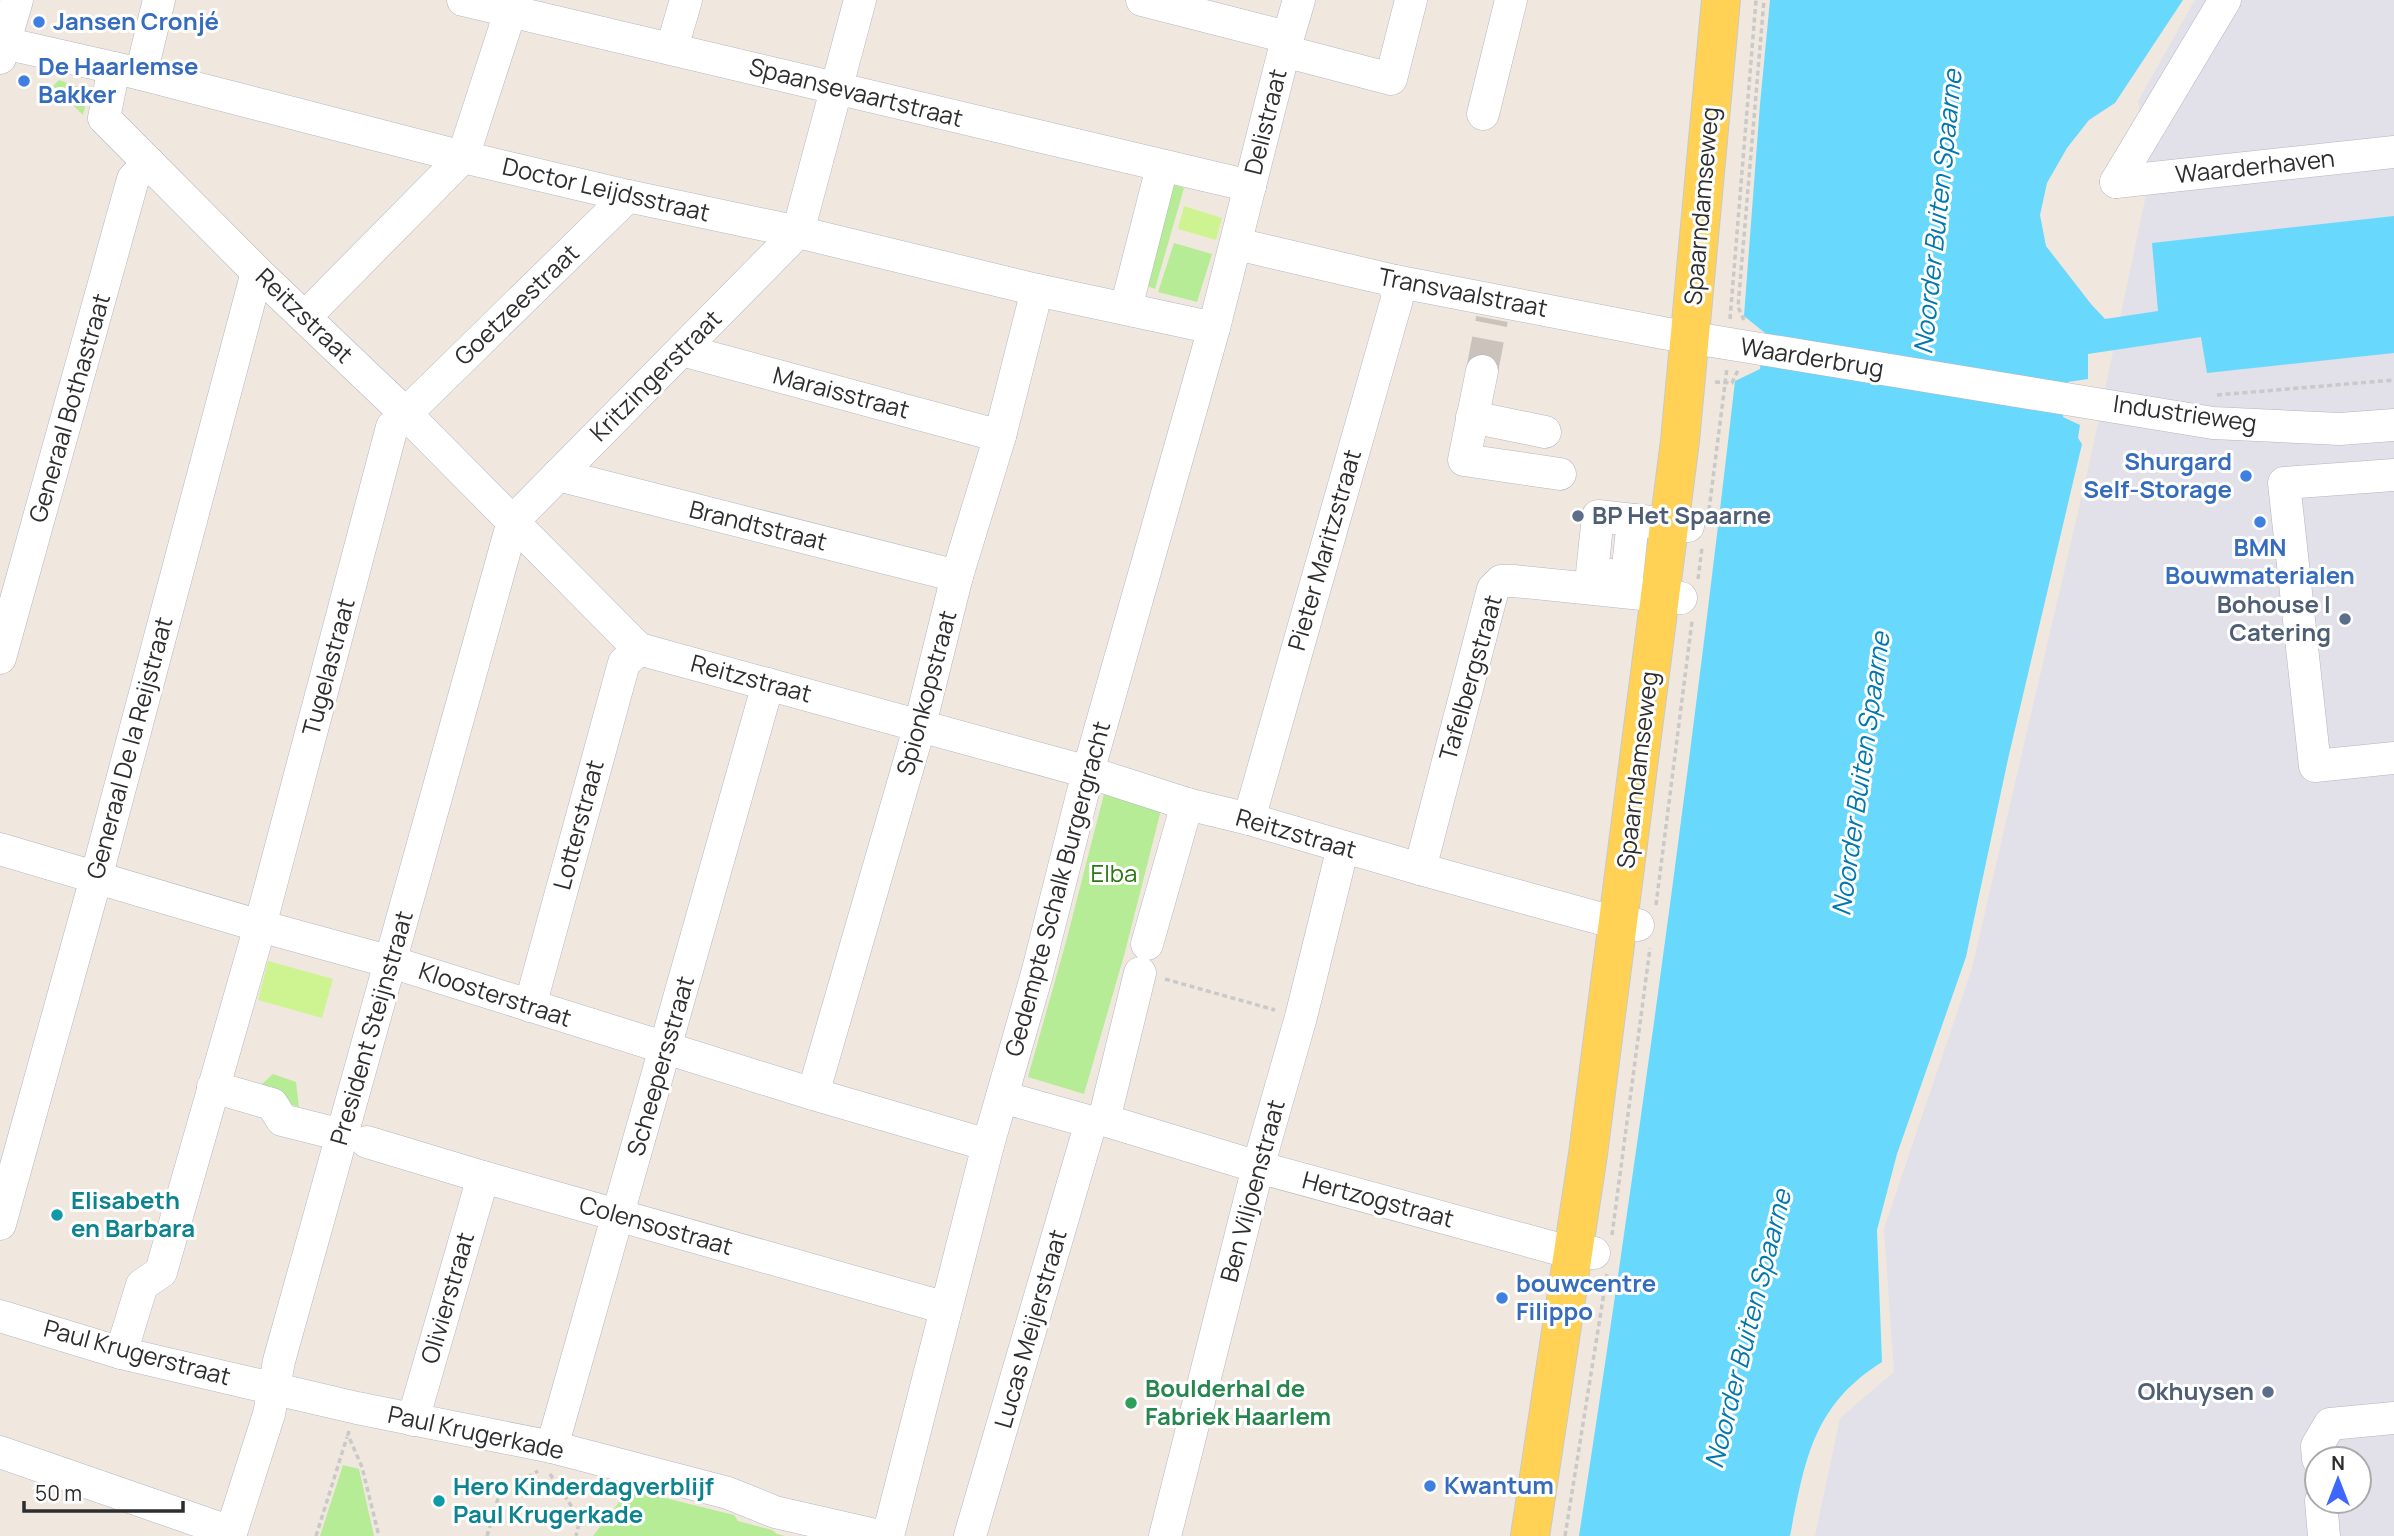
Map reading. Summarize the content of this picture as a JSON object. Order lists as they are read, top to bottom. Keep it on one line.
{"streets":{"main road":["Spaarndamseweg"],"street":["Spaansevaartstraat","Delistraat","Waarderhaven","Doctor Leijdsstraat","Transvaalstraat","Goetzeestraat","Reitzstraat","Waarderbrug","Kritzingerstraat","Maraisstraat","Generaal Bothastraat","Industrieweg","Brandtstraat","Pieter Maritzstraat","Tugelastraat","Tafelbergstraat","Spionkopstraat","Generaal De la Reijstraat","Lotterstraat","Gedempte Schalk Burgergracht","Kloosterstraat","President Steijnstraat","Scheepersstraat","Ben Viljoenstraat","Hertzogstraat","Colensostraat","Olivierstraat","Lucas Meijerstraat","Paul Krugerstraat","Paul Krugerkade"]},"crossings":[["Spaansevaartstraat","Delistraat"],["Delistraat","Transvaalstraat"],["Delistraat","Gedempte Schalk Burgergracht"],["Doctor Leijdsstraat","Goetzeestraat"],["Doctor Leijdsstraat","Reitzstraat"],["Doctor Leijdsstraat","Kritzingerstraat"],["Doctor Leijdsstraat","Spionkopstraat"],["Doctor Leijdsstraat","Gedempte Schalk Burgergracht"],["Spaarndamseweg","Transvaalstraat"],["Spaarndamseweg","Reitzstraat"],["Spaarndamseweg","Waarderbrug"],["Spaarndamseweg","Tafelbergstraat"],["Spaarndamseweg","Hertzogstraat"],["Transvaalstraat","Waarderbrug"],["Transvaalstraat","Pieter Maritzstraat"],["Transvaalstraat","Gedempte Schalk Burgergracht"],["Goetzeestraat","Reitzstraat"],["Goetzeestraat","Tugelastraat"],["Reitzstraat","Kritzingerstraat"],["Reitzstraat","Generaal Bothastraat"],["Reitzstraat","Pieter Maritzstraat"],["Reitzstraat","Tugelastraat"],["Reitzstraat","Tafelbergstraat"],["Reitzstraat","Spionkopstraat"],["Reitzstraat","Generaal De la Reijstraat"],["Reitzstraat","Lotterstraat"],["Reitzstraat","Gedempte Schalk Burgergracht"],["Reitzstraat","President Steijnstraat"],["Reitzstraat","Scheepersstraat"],["Reitzstraat","Ben Viljoenstraat"],["Reitzstraat","Lucas Meijerstraat"],["Waarderbrug","Industrieweg"],["Kritzingerstraat","Maraisstraat"],["Kritzingerstraat","Brandtstraat"],["Kritzingerstraat","President Steijnstraat"],["Maraisstraat","Spionkopstraat"],["Brandtstraat","Spionkopstraat"],["Tugelastraat","Kloosterstraat"],["Tugelastraat","Colensostraat"],["Spionkopstraat","Kloosterstraat"],["Generaal De la Reijstraat","Kloosterstraat"],["Lotterstraat","Kloosterstraat"],["Gedempte Schalk Burgergracht","Kloosterstraat"],["Gedempte Schalk Burgergracht","Hertzogstraat"],["Gedempte Schalk Burgergracht","Colensostraat"],["Kloosterstraat","President Steijnstraat"],["Kloosterstraat","Scheepersstraat"],["President Steijnstraat","Colensostraat"],["President Steijnstraat","Paul Krugerstraat"],["President Steijnstraat","Paul Krugerkade"],["Scheepersstraat","Colensostraat"],["Scheepersstraat","Paul Krugerkade"],["Ben Viljoenstraat","Hertzogstraat"],["Hertzogstraat","Lucas Meijerstraat"],["Colensostraat","Olivierstraat"],["Olivierstraat","Paul Krugerkade"],["Paul Krugerstraat","Paul Krugerkade"]],"water":["Noorder Buiten Spaarne"],"parks":["Elba"],"places":["Jansen Cronjé","De Haarlemse Bakker","Shurgard Self-Storage","BP Het Spaarne","BMN Bouwmaterialen","Bohouse | Catering","Elisabeth en Barbara","bouwcentre Filippo","Okhuysen","Boulderhal de Fabriek Haarlem","Kwantum","Hero Kinderdagverblijf Paul Krugerkade"],"scale_bar":"50 m","north":"top"}
